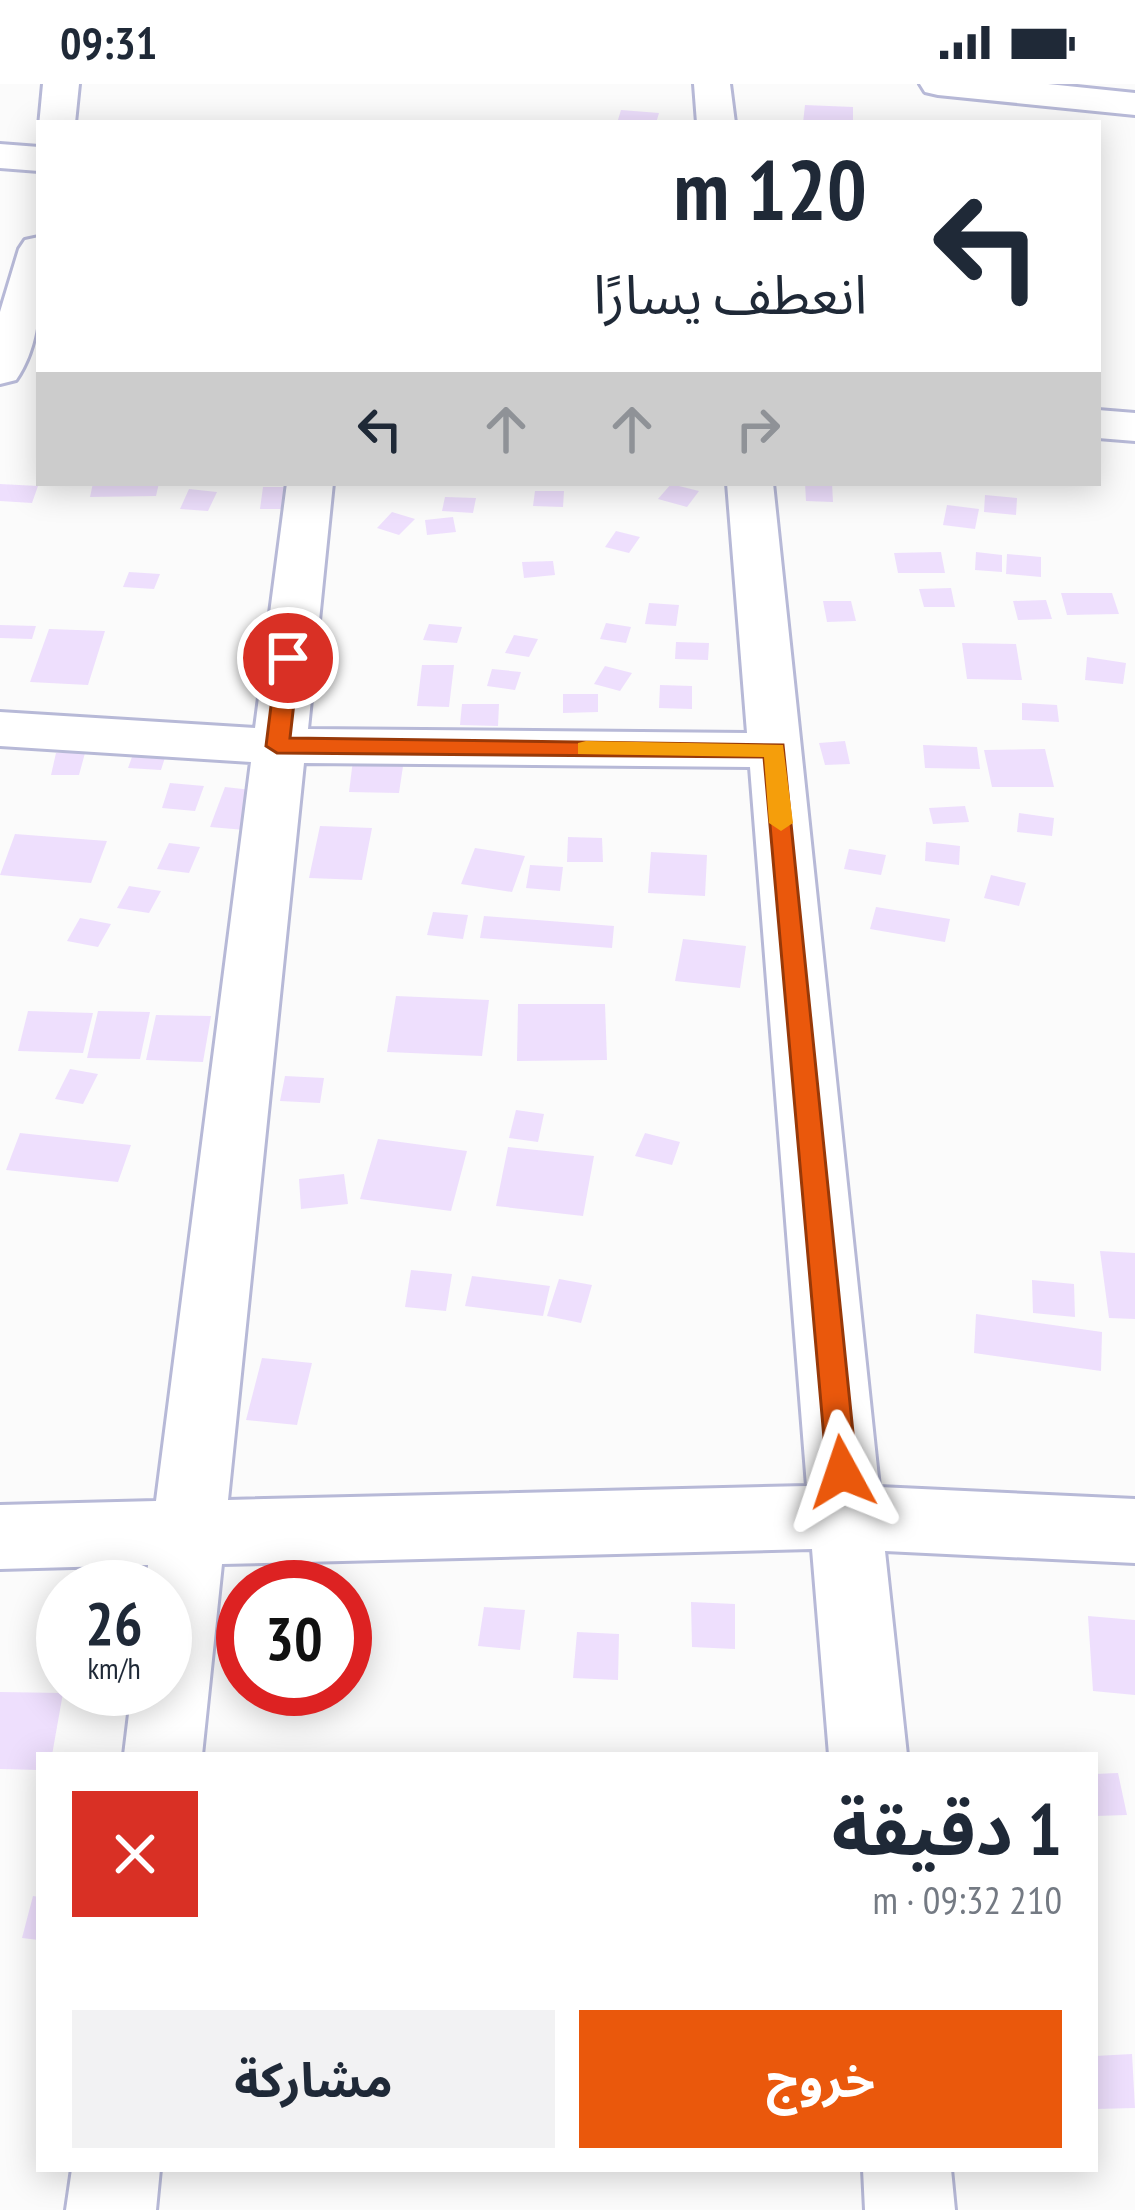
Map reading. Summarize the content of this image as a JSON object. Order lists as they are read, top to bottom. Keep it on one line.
{"page":{"status":"09:31","turn":["120 m","انعطف يسارًا"],"speed":"26 km/h","limit":"30","heading":["1 دقيقة","210 m · 09:32"],"buttons":["خروج","مشاركة"]}}
